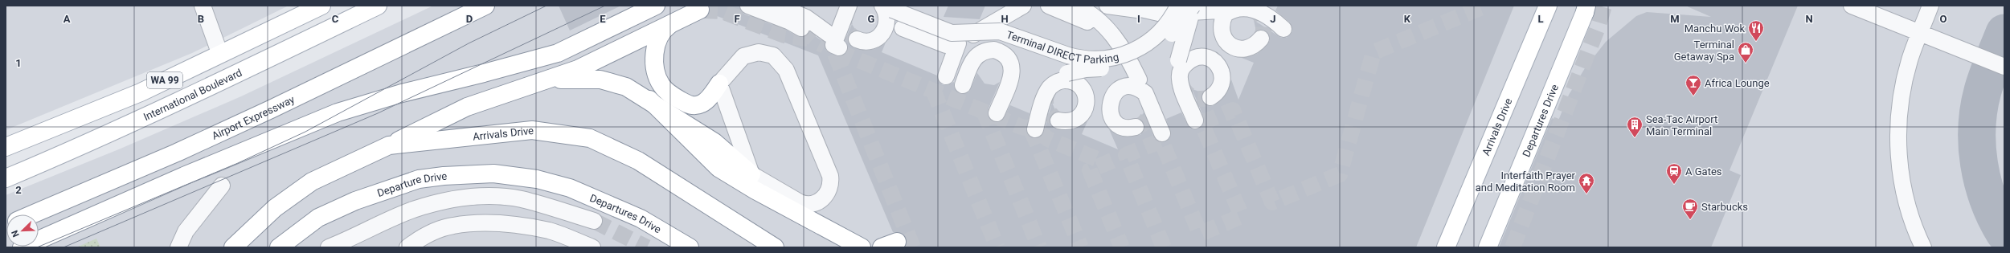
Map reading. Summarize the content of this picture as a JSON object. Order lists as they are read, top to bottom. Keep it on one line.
{"streets":{"main road":["WA 99","International Boulevard","Airport Expressway","Departures Drive","Arrivals Drive","Departure Drive"],"street":["Terminal DIRECT Parking"]},"crossings":[["Departures Drive","Departure Drive"]],"places":{"restaurant":["Manchu Wok"],"shop":["Terminal Getaway Spa"],"bar":["Africa Lounge"],"building":["Sea-Tac Airport Main Terminal"],"station":["A Gates"],"temple":["Interfaith Prayer and Meditation Room"],"cafe":["Starbucks"]},"north":"bottom left","grid":{"columns":["A","B","C","D","E","F","G","H","I","J","K","L","M","N","O"],"rows":["1","2"]}}
